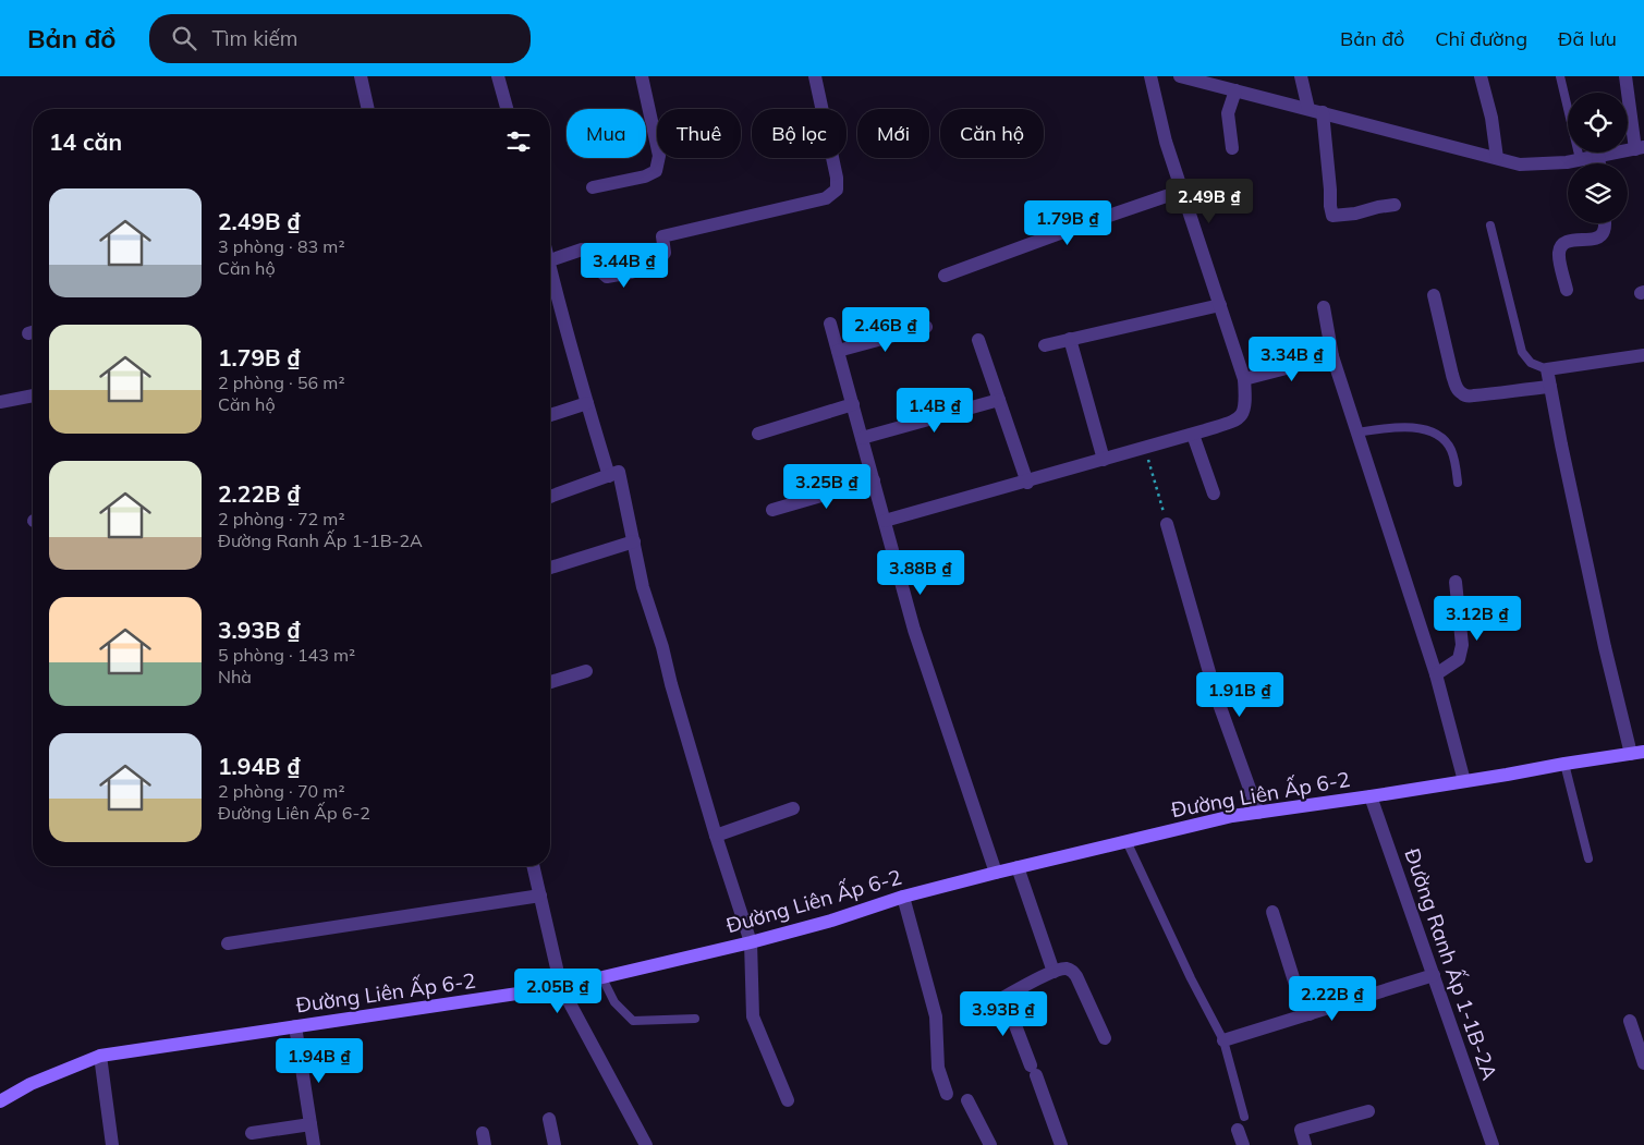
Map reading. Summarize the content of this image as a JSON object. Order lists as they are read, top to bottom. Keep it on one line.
{"streets":{"street":["Đường Liên Ấp 6-2","Đường Ranh Ấp 1-1B-2A"]},"crossings":[["Đường Liên Ấp 6-2","Đường Ranh Ấp 1-1B-2A"]],"page":{"header":"Bản đồ","search":"Tìm kiếm","nav":["Bản đồ","Chỉ đường","Đã lưu"],"chip":["Mua","Thuê","Bộ lọc","Mới","Căn hộ"],"heading":"14 căn","list":[{"name":"2.49B ₫","note":"3 phòng · 83 m² · Căn hộ"},{"name":"1.79B ₫","note":"2 phòng · 56 m² · Căn hộ"},{"name":"2.22B ₫","note":"2 phòng · 72 m² · Đường Ranh Ấp 1-1B-2A"},{"name":"3.93B ₫","note":"5 phòng · 143 m² · Nhà"},{"name":"1.94B ₫","note":"2 phòng · 70 m² · Đường Liên Ấp 6-2"}],"price":["2.49B ₫","1.79B ₫","3.44B ₫","2.46B ₫","3.34B ₫","1.4B ₫","3.25B ₫","3.88B ₫","3.12B ₫","1.91B ₫","2.05B ₫","2.22B ₫","3.93B ₫","1.94B ₫"]}}
